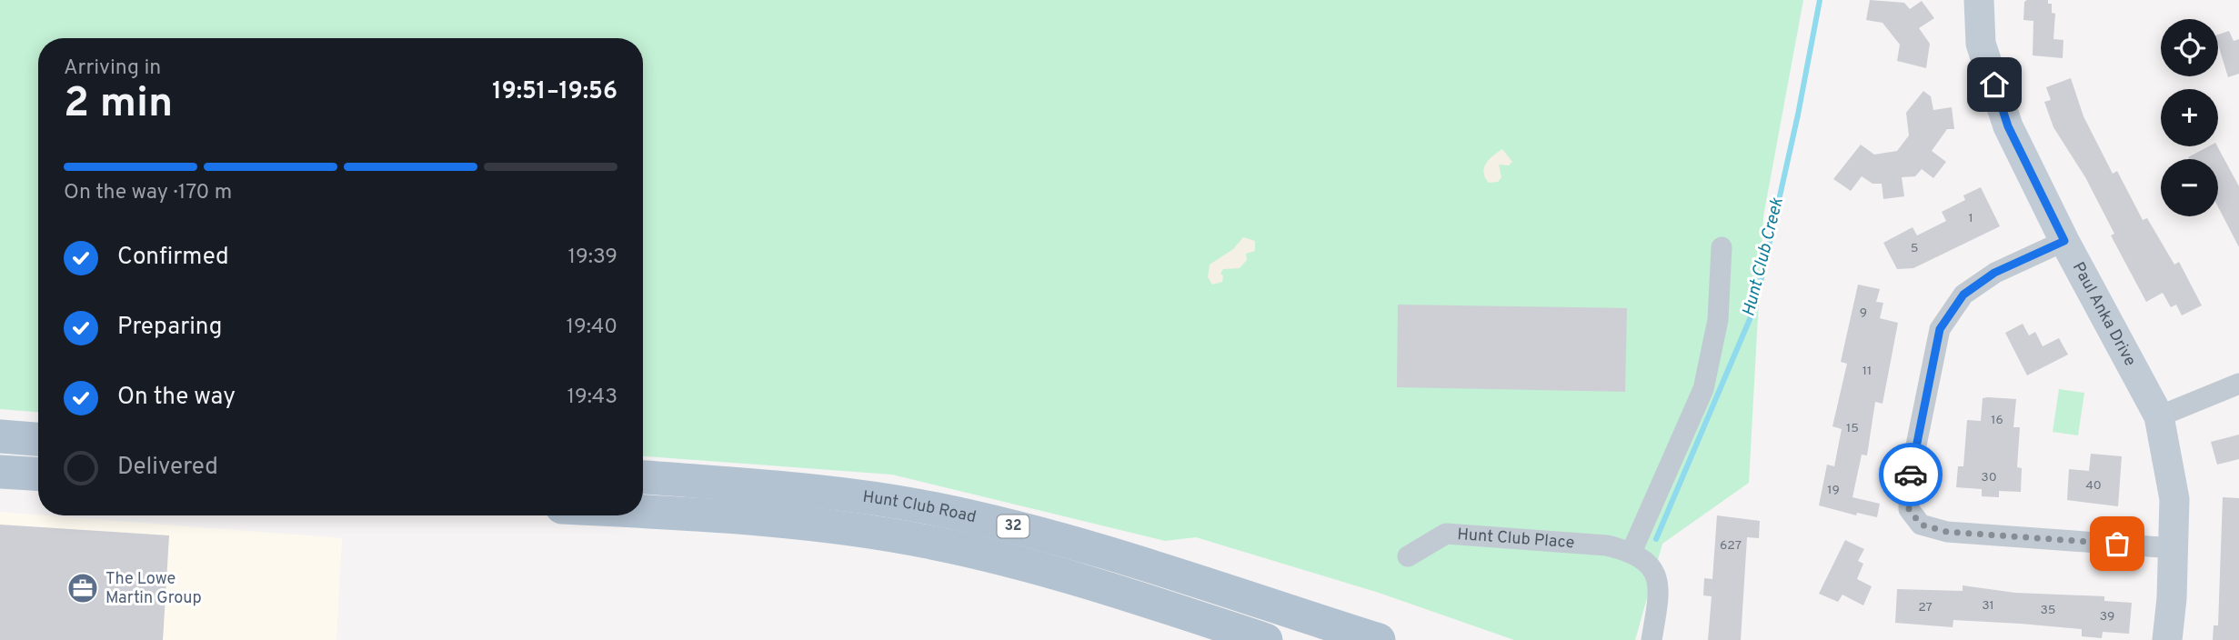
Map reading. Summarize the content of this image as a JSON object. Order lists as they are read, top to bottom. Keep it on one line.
{"streets":{"main road":["Hunt Club Road","32"],"street":["Paul Anka Drive","Hunt Club Place"]},"water":["Hunt Club Creek"],"places":{"office":["The Lowe Martin Group"]},"house_numbers":["1","5","9","11","16","15","30","40","19","627","31","27","35","39"],"page":{"map_buttons":["+","−"],"heading":["2 min","Arriving in","19:51–19:56"],"bar":"On the way · 170 m","list":[["Confirmed","19:39"],["Preparing","19:40"],["On the way","19:43"],"Delivered"]}}
